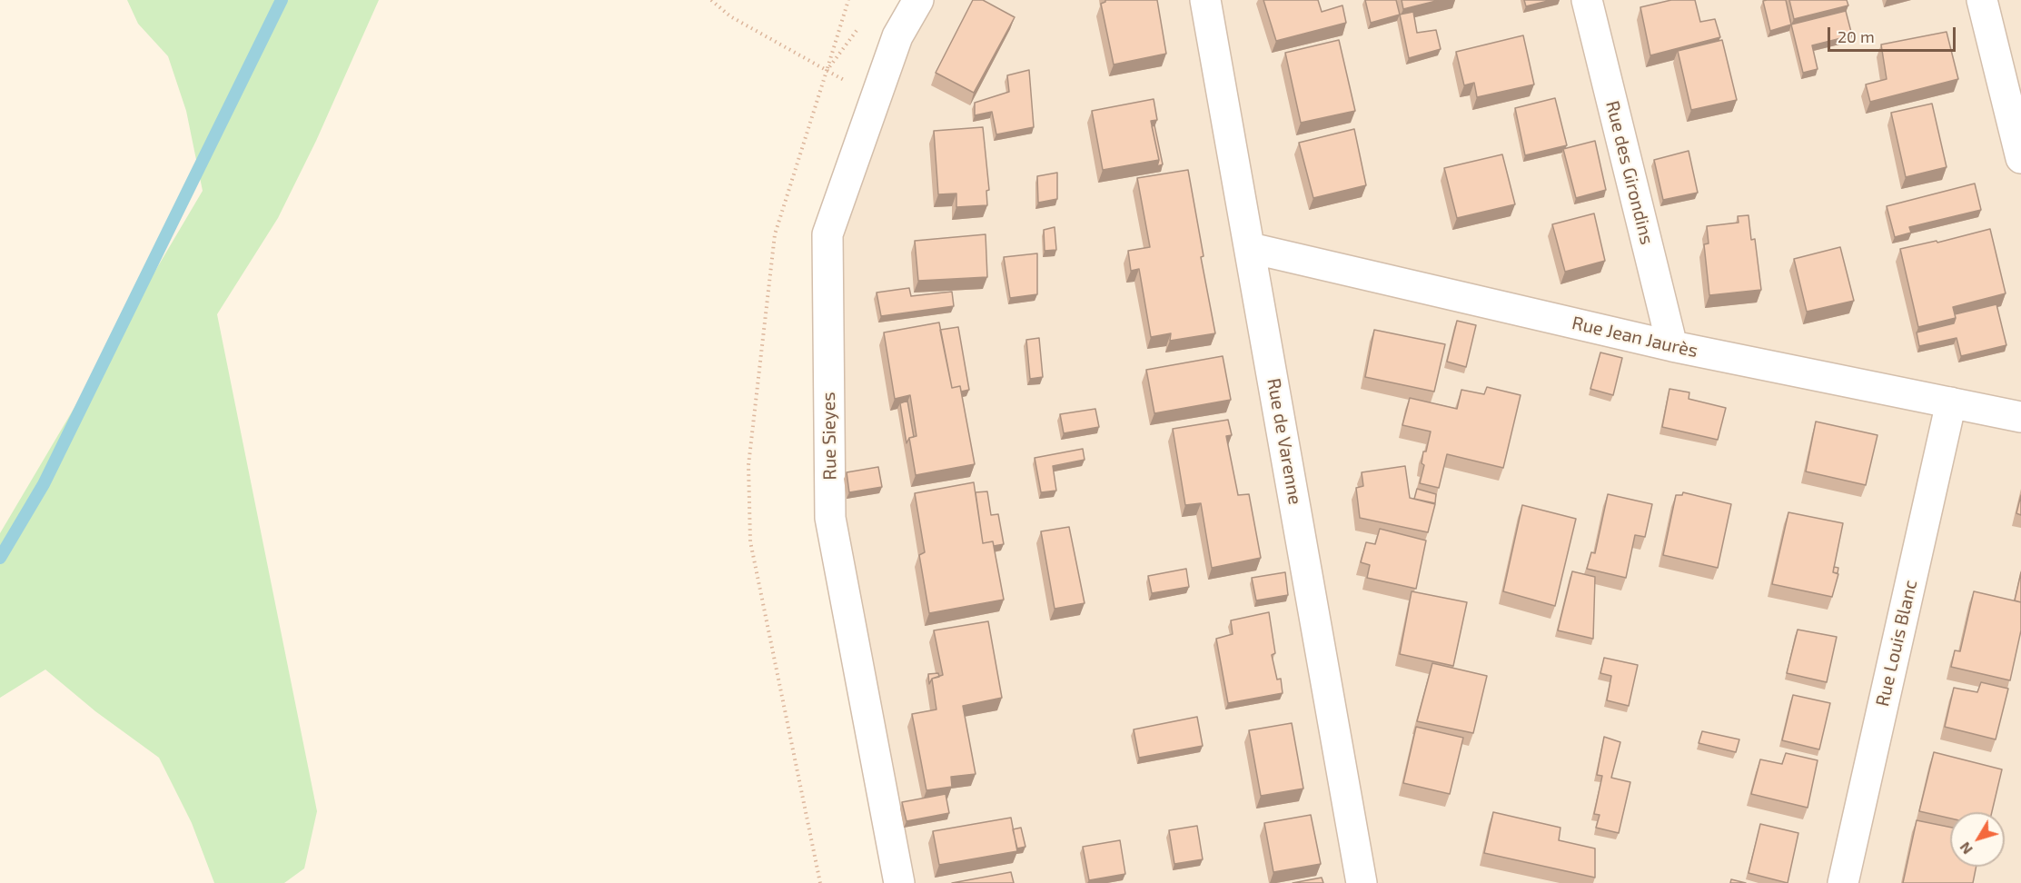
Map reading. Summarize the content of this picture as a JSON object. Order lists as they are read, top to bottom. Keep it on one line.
{"streets":{"street":["Rue des Girondins","Rue Jean Jaurès","Rue Sieyes","Rue de Varenne","Rue Louis Blanc"]},"crossings":[["Rue des Girondins","Rue Jean Jaurès"],["Rue Jean Jaurès","Rue de Varenne"],["Rue Jean Jaurès","Rue Louis Blanc"]],"scale_bar":"20 m","north":"bottom left"}
